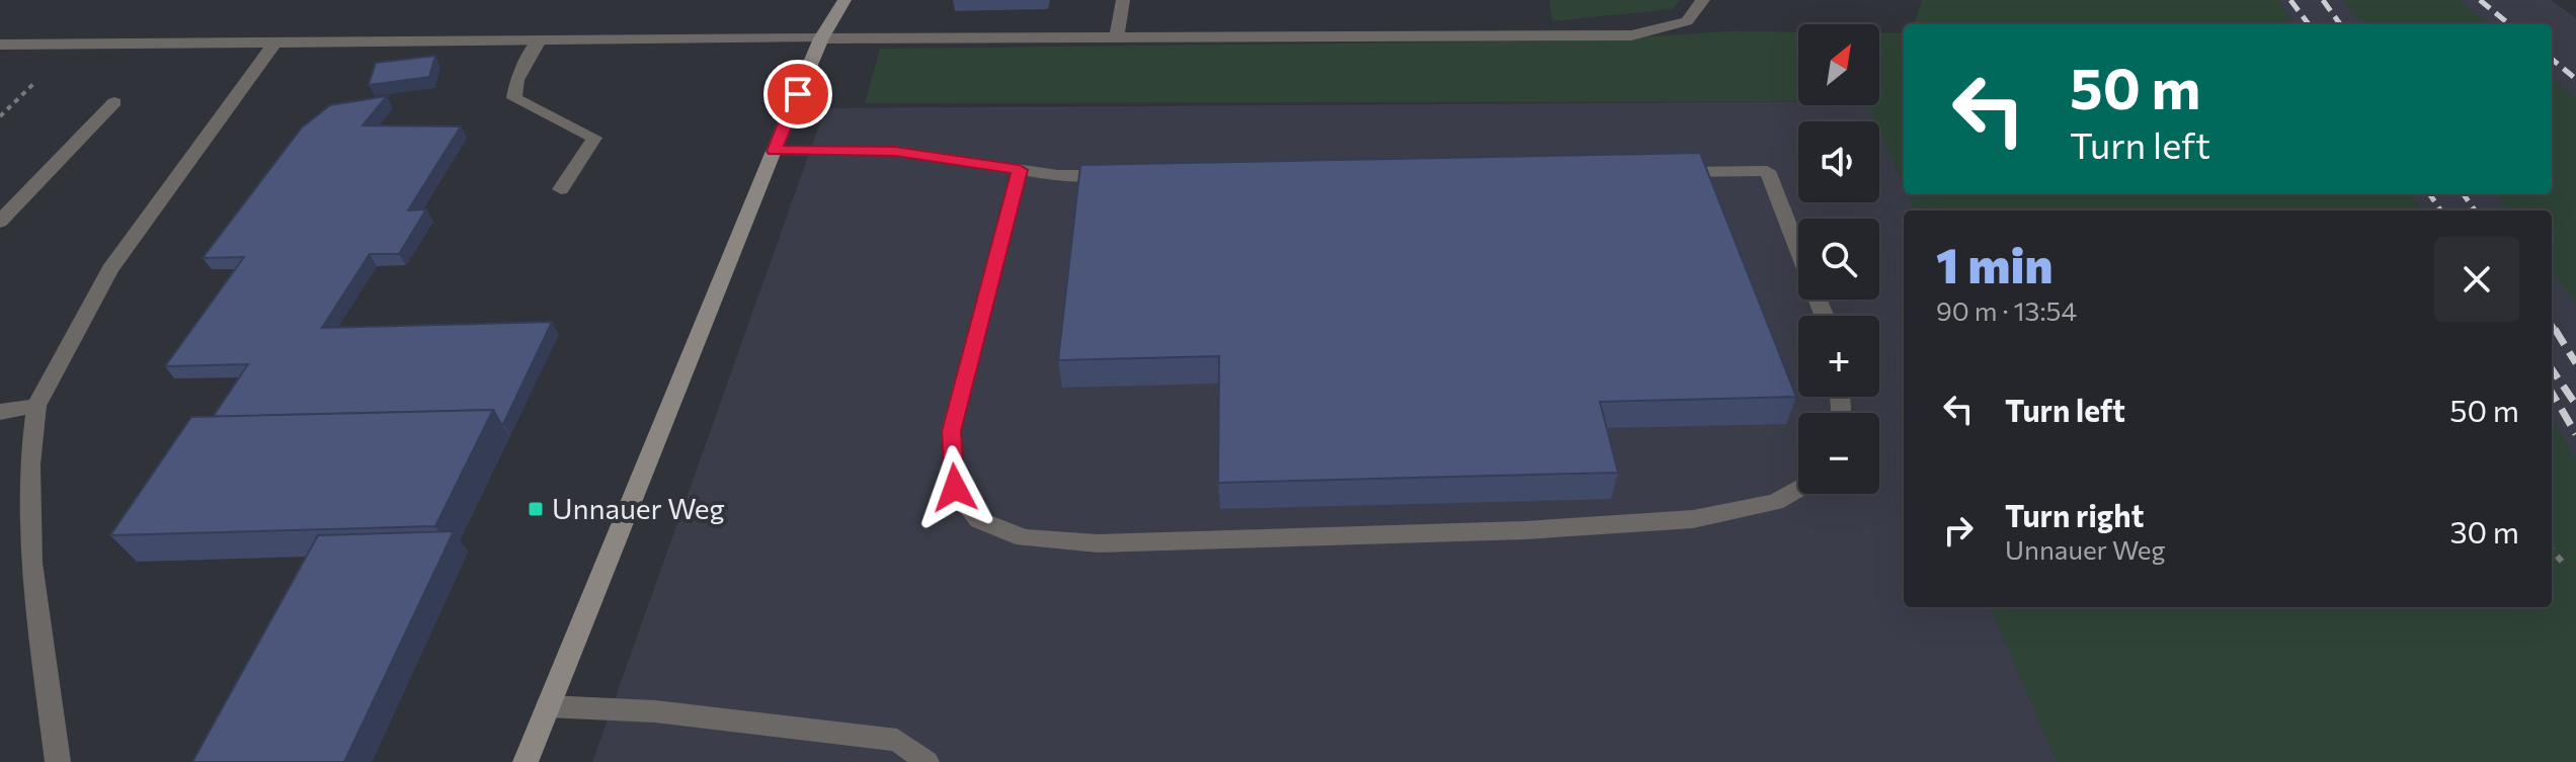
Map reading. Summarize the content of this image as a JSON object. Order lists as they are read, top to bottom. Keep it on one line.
{"places":{"transit":["Unnauer Weg"]},"north":"top right","page":{"map_buttons":["+","−"],"turn":["50 m","Turn left"],"heading":["1 min","90 m · 13:54"],"list":[{"name":"Turn left","value":"50 m"},{"name":"Turn right","note":"Unnauer Weg","value":"30 m"}]}}
